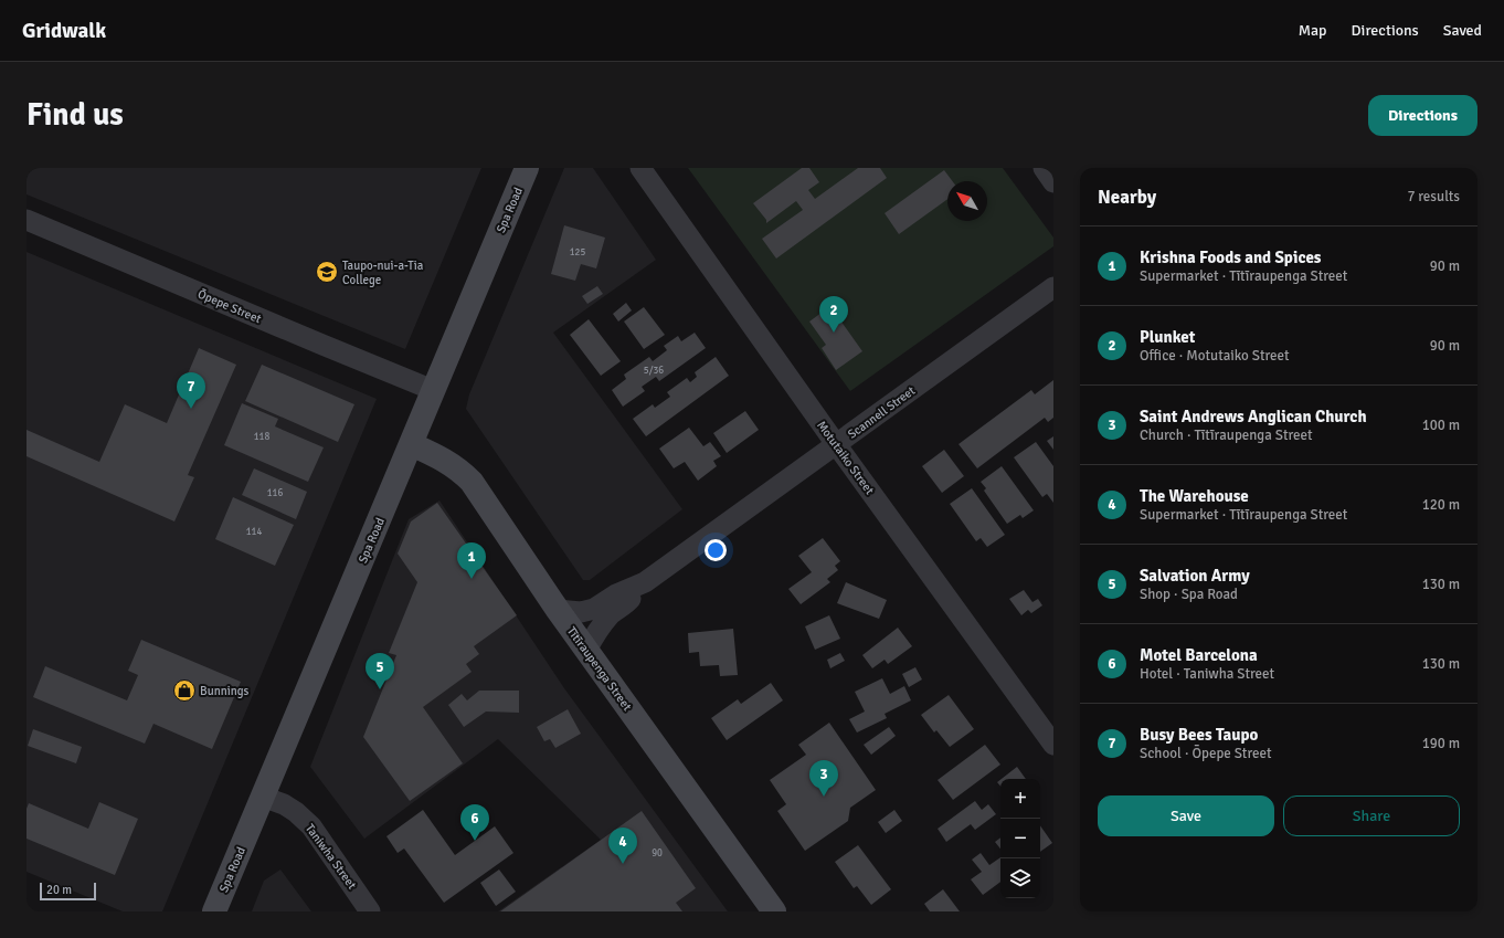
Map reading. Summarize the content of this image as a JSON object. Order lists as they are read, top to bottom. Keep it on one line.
{"streets":{"main road":["Spa Road","Tītīraupenga Street"],"street":["Ōpepe Street","Scannell Street","Motutaiko Street","Taniwha Street"]},"crossings":[["Spa Road","Ōpepe Street"],["Spa Road","Tītīraupenga Street"],["Spa Road","Taniwha Street"],["Scannell Street","Motutaiko Street"],["Scannell Street","Tītīraupenga Street"]],"places":{"school or university":["Taupo-nui-a-Tia College"],"shop":["Bunnings"]},"house_numbers":["125","5/36","118","116","114","90"],"scale_bar":"20 m","north":"top left","page":{"header":"Gridwalk","nav":["Map","Directions","Saved"],"buttons":["Directions",["Save","Share"]],"title":"Find us","heading":["Nearby","7 results"],"list":[{"mark":"1","name":"Krishna Foods and Spices","note":"Supermarket · Tītīraupenga Street","value":"90 m"},{"mark":"2","name":"Plunket","note":"Office · Motutaiko Street","value":"90 m"},{"mark":"3","name":"Saint Andrews Anglican Church","note":"Church · Tītīraupenga Street","value":"100 m"},{"mark":"4","name":"The Warehouse","note":"Supermarket · Tītīraupenga Street","value":"120 m"},{"mark":"5","name":"Salvation Army","note":"Shop · Spa Road","value":"130 m"},{"mark":"6","name":"Motel Barcelona","note":"Hotel · Taniwha Street","value":"130 m"},{"mark":"7","name":"Busy Bees Taupo","note":"School · Ōpepe Street","value":"190 m"}],"pins":["2","7","1","5","3","6","4"],"map_buttons":["+","−"],"scale":"20 m"}}
